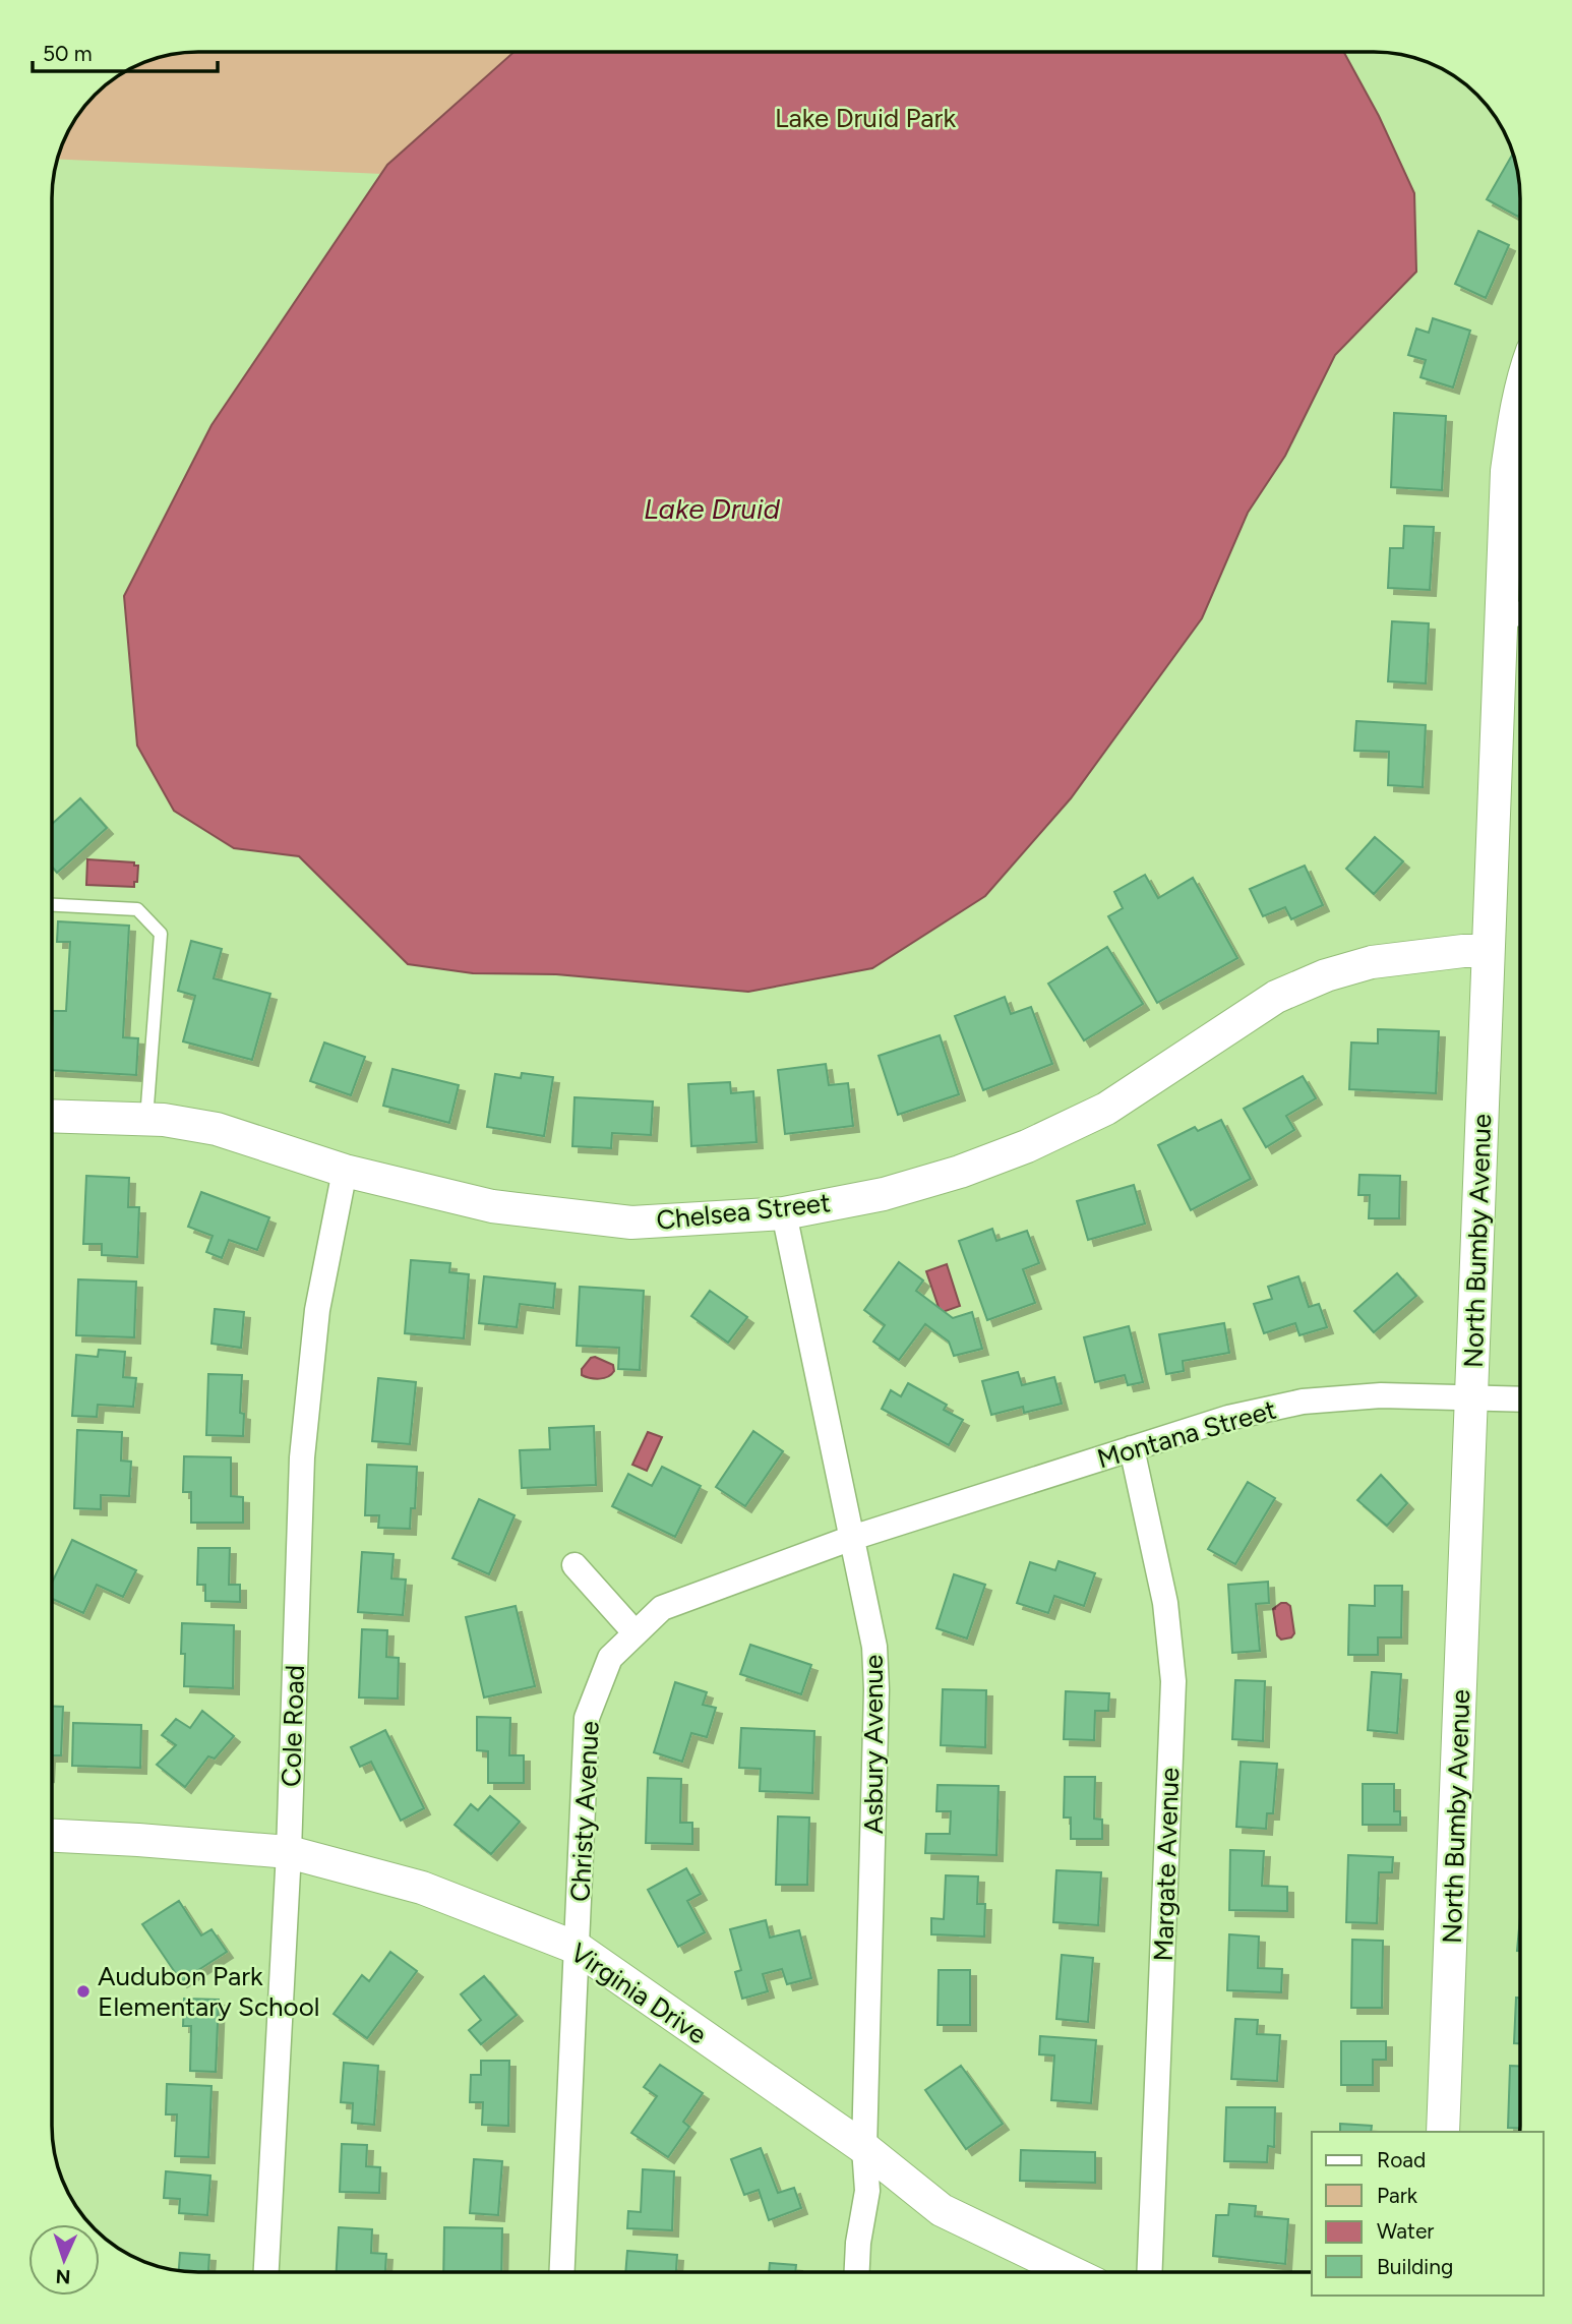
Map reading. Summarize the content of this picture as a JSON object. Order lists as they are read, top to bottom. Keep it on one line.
{"streets":{"street":["Chelsea Street","North Bumby Avenue","Montana Street","Cole Road","Asbury Avenue","Christy Avenue","Margate Avenue","Virginia Drive"]},"crossings":[["Chelsea Street","North Bumby Avenue"],["Chelsea Street","Cole Road"],["Chelsea Street","Asbury Avenue"],["North Bumby Avenue","Montana Street"],["Montana Street","Asbury Avenue"],["Montana Street","Christy Avenue"],["Montana Street","Margate Avenue"],["Cole Road","Virginia Drive"],["Asbury Avenue","Christy Avenue"],["Asbury Avenue","Virginia Drive"],["Christy Avenue","Virginia Drive"]],"water":["Lake Druid"],"parks":["Lake Druid Park"],"places":["Audubon Park Elementary School"],"legend":["Road","Park","Water","Building"],"scale_bar":"50 m","north":"bottom"}
